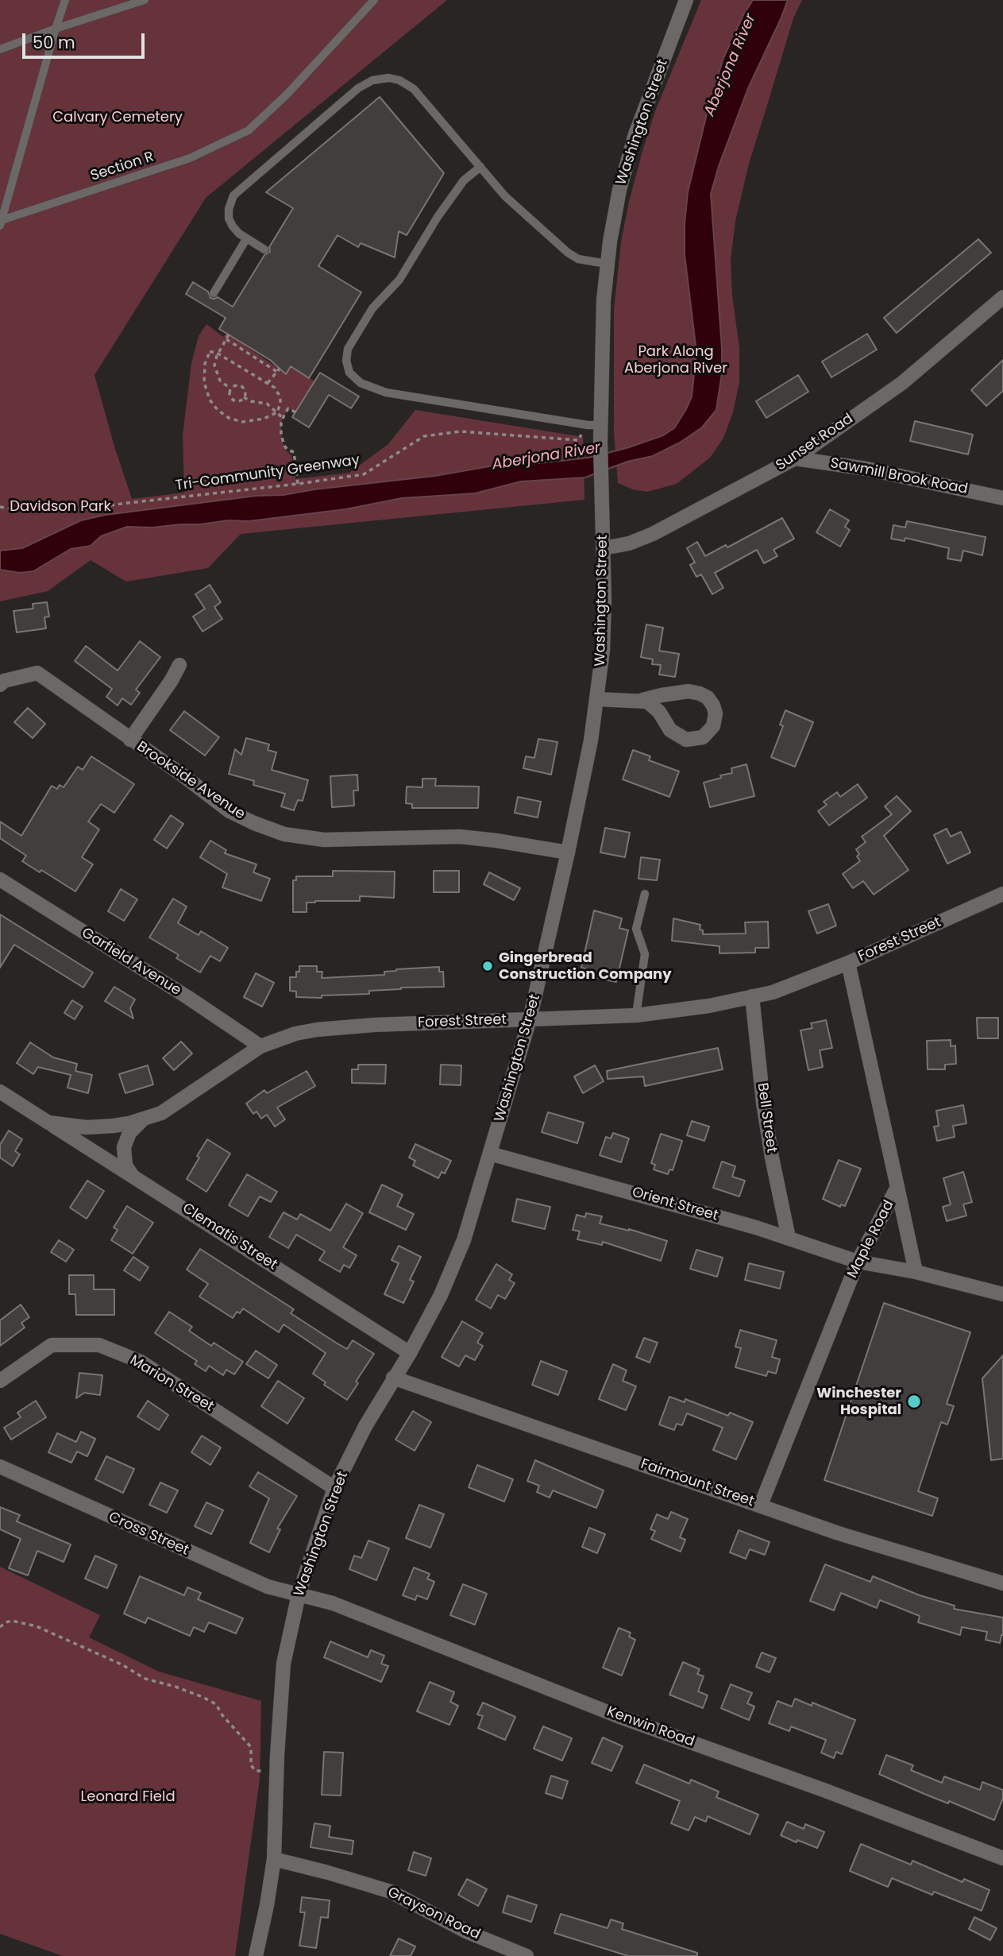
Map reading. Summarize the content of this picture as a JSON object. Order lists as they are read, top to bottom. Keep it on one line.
{"streets":{"street":["Washington Street","Sunset Road","Sawmill Brook Road","Brookside Avenue","Forest Street","Garfield Avenue","Bell Street","Orient Street","Clematis Street","Maple Road","Marion Street","Fairmount Street","Cross Street","Kenwin Road","Grayson Road"],"lane":["Section R"],"path":["Tri-Community Greenway"]},"crossings":[["Washington Street","Sunset Road"],["Washington Street","Tri-Community Greenway"],["Washington Street","Brookside Avenue"],["Washington Street","Forest Street"],["Washington Street","Orient Street"],["Washington Street","Clematis Street"],["Washington Street","Marion Street"],["Washington Street","Fairmount Street"],["Washington Street","Cross Street"],["Washington Street","Kenwin Road"],["Washington Street","Grayson Road"],["Sunset Road","Sawmill Brook Road"],["Forest Street","Garfield Avenue"],["Forest Street","Bell Street"],["Forest Street","Clematis Street"],["Forest Street","Maple Road"],["Bell Street","Orient Street"],["Orient Street","Maple Road"],["Maple Road","Fairmount Street"],["Cross Street","Kenwin Road"]],"water":["Aberjona River"],"parks":["Calvary Cemetery","Park Along Aberjona River","Davidson Park","Leonard Field"],"places":["Gingerbread Construction Company","Winchester Hospital"],"scale_bar":"50 m"}
